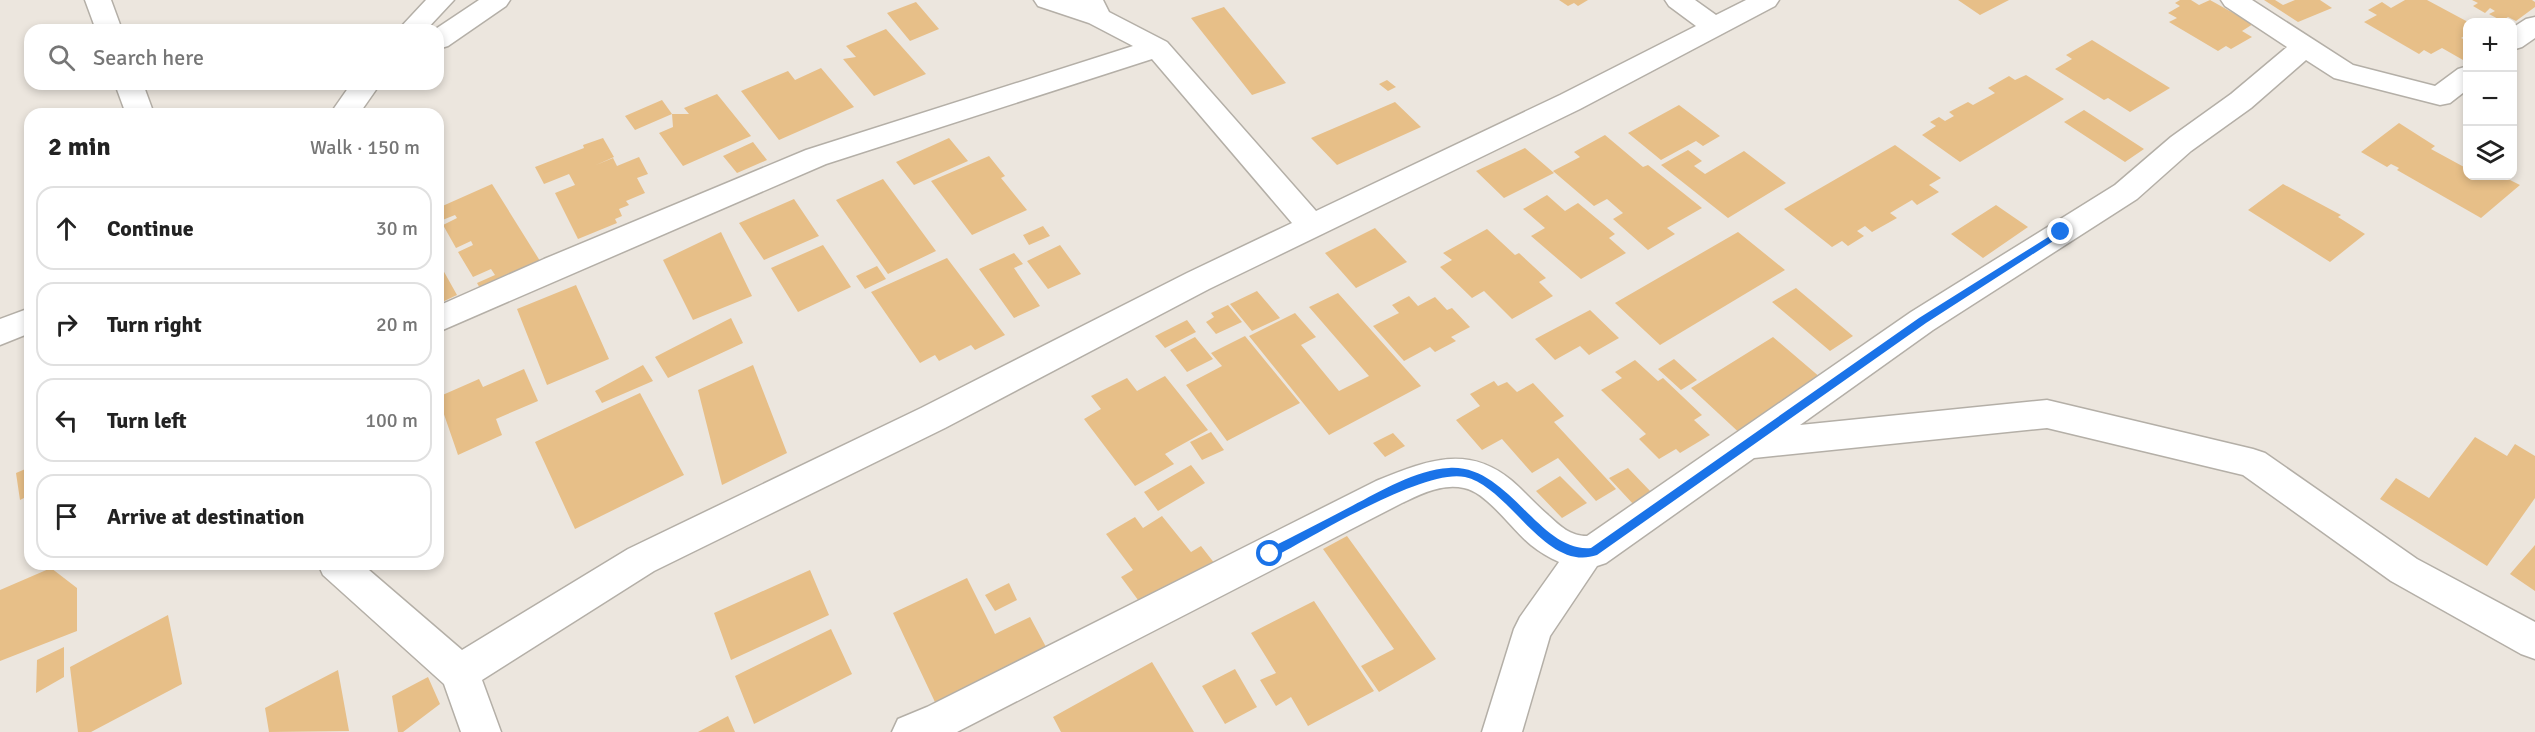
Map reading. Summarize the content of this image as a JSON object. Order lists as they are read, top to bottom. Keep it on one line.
{"page":{"map_buttons":["+","−"],"search":"Search here","heading":["2 min","Walk · 150 m"],"list":[["Continue","30 m"],["Turn right","20 m"],["Turn left","100 m"],"Arrive at destination"]}}
